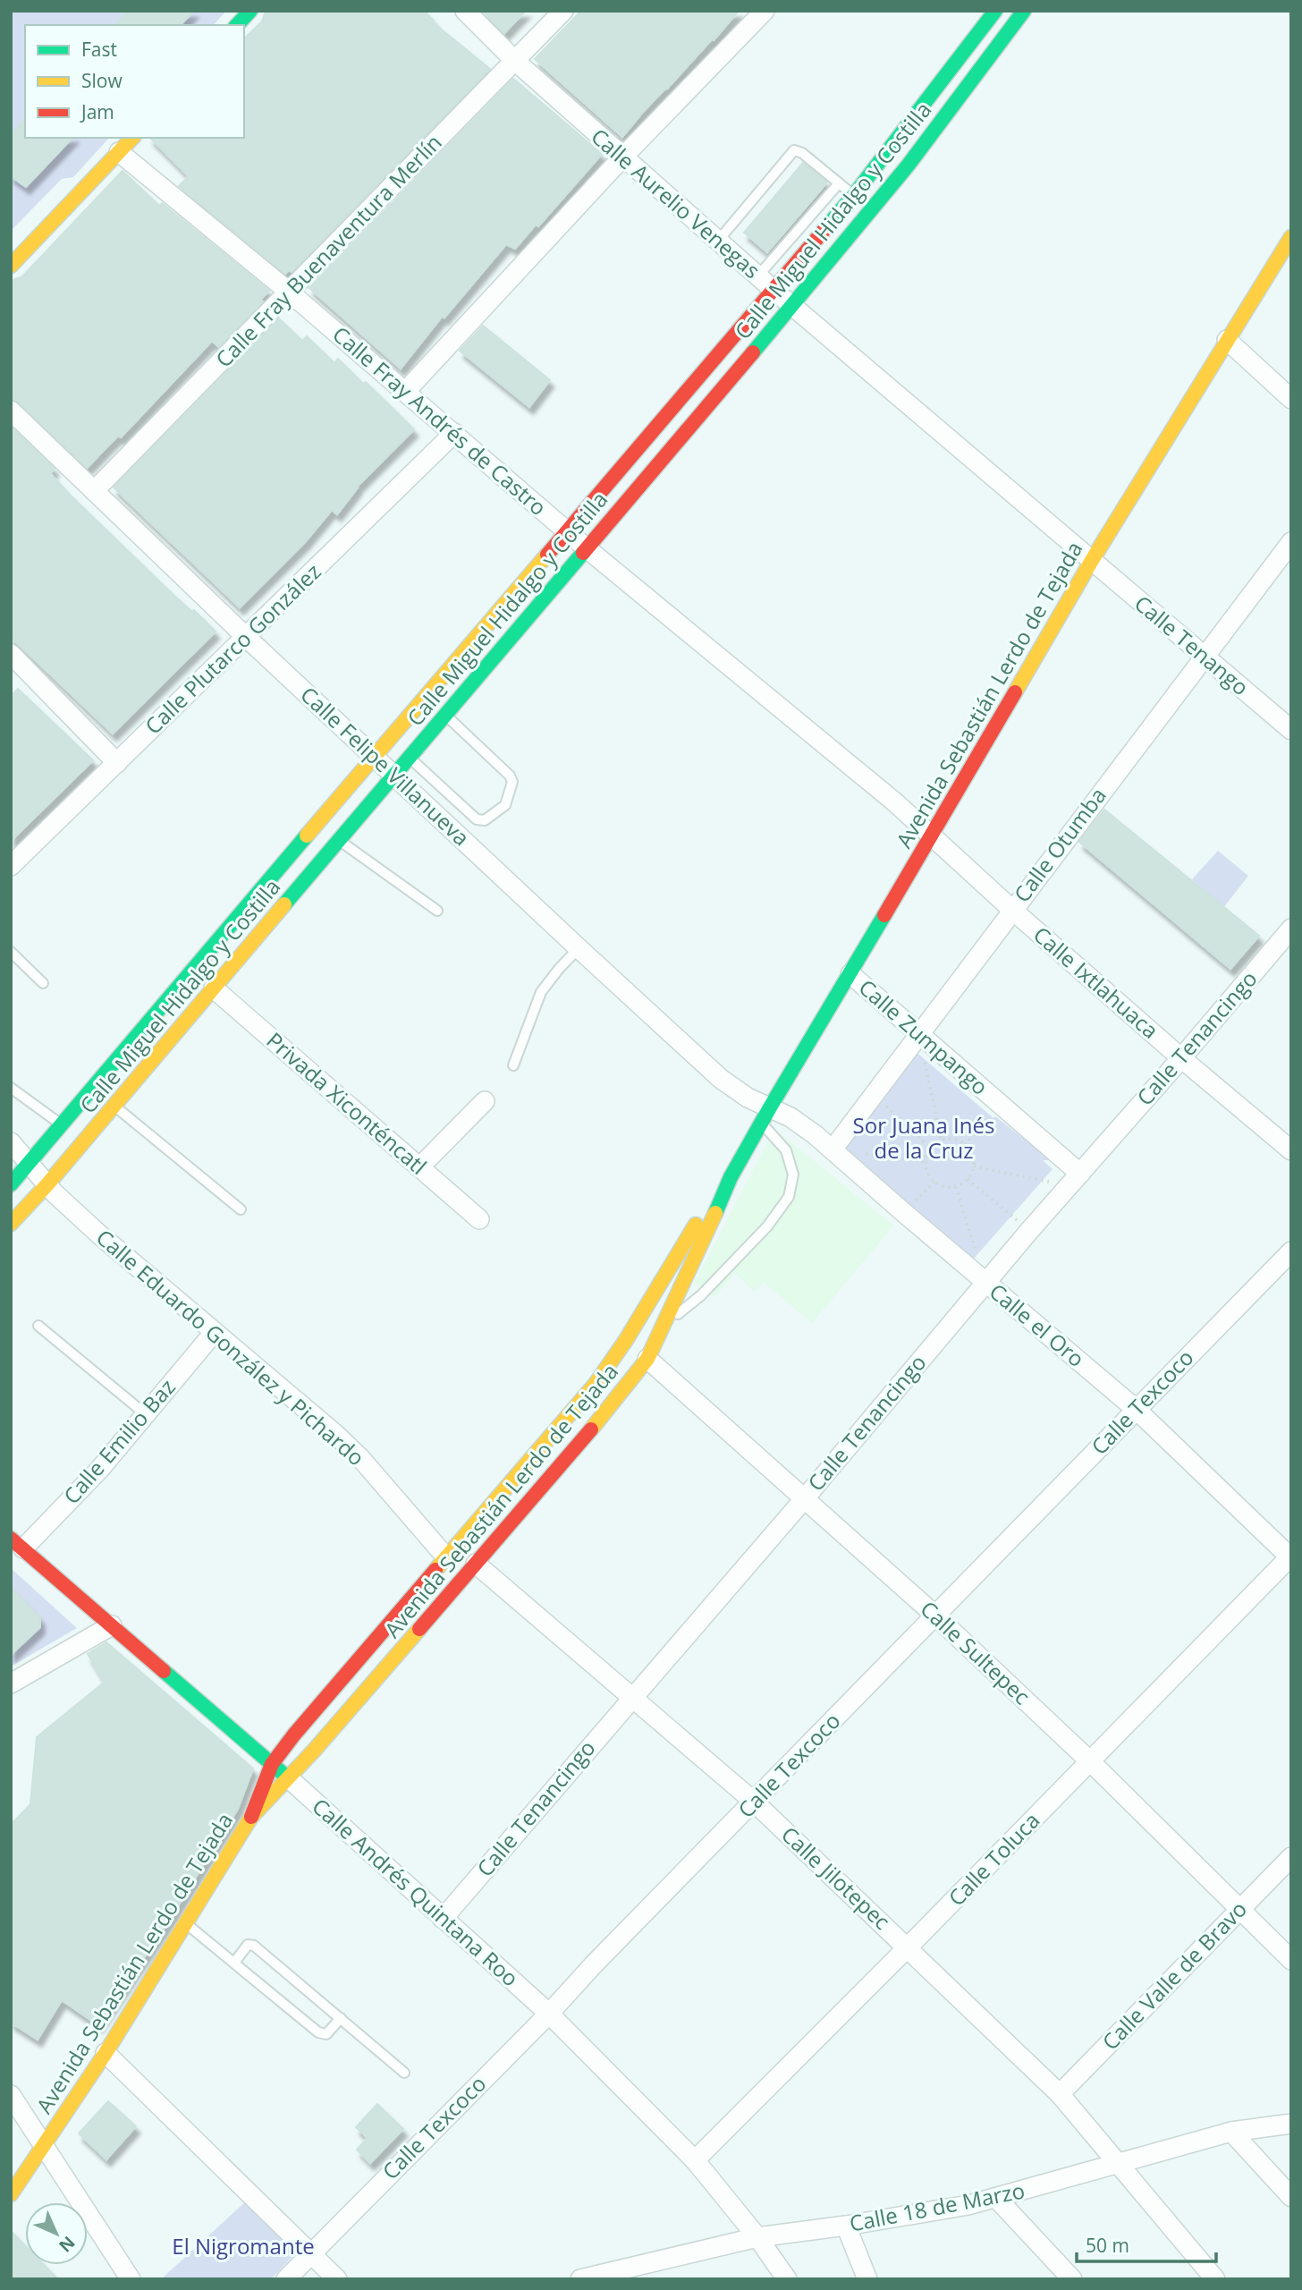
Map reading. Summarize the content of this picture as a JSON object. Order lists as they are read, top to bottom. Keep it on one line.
{"streets":{"main road":["Calle Miguel Hidalgo y Costilla","Avenida Sebastián Lerdo de Tejada","Calle Andrés Quintana Roo"],"street":["Calle Aurelio Venegas","Calle Fray Buenaventura Merlín","Calle Fray Andrés de Castro","Calle Tenango","Calle Plutarco González","Calle Felipe Villanueva","Calle Otumba","Calle Ixtlahuaca","Calle Zumpango","Calle Tenancingo","Privada Xiconténcatl","Calle el Oro","Calle Eduardo González y Pichardo","Calle Texcoco","Calle Emilio Baz","Calle Sultepec","Calle Toluca","Calle Jilotepec","Calle Valle de Bravo","Calle 18 de Marzo"]},"crossings":[["Calle Aurelio Venegas","Calle Miguel Hidalgo y Costilla"],["Calle Aurelio Venegas","Calle Fray Buenaventura Merlín"],["Calle Aurelio Venegas","Calle Tenango"],["Calle Aurelio Venegas","Avenida Sebastián Lerdo de Tejada"],["Calle Miguel Hidalgo y Costilla","Calle Fray Andrés de Castro"],["Calle Miguel Hidalgo y Costilla","Calle Felipe Villanueva"],["Calle Miguel Hidalgo y Costilla","Privada Xiconténcatl"],["Calle Miguel Hidalgo y Costilla","Calle Eduardo González y Pichardo"],["Calle Fray Buenaventura Merlín","Calle Fray Andrés de Castro"],["Calle Fray Buenaventura Merlín","Calle Felipe Villanueva"],["Calle Fray Andrés de Castro","Calle Plutarco González"],["Calle Fray Andrés de Castro","Avenida Sebastián Lerdo de Tejada"],["Calle Fray Andrés de Castro","Calle Ixtlahuaca"],["Calle Tenango","Avenida Sebastián Lerdo de Tejada"],["Calle Tenango","Calle Otumba"],["Calle Plutarco González","Calle Felipe Villanueva"],["Avenida Sebastián Lerdo de Tejada","Calle Felipe Villanueva"],["Avenida Sebastián Lerdo de Tejada","Calle Ixtlahuaca"],["Avenida Sebastián Lerdo de Tejada","Calle Zumpango"],["Avenida Sebastián Lerdo de Tejada","Calle el Oro"],["Avenida Sebastián Lerdo de Tejada","Calle Eduardo González y Pichardo"],["Avenida Sebastián Lerdo de Tejada","Calle Sultepec"],["Avenida Sebastián Lerdo de Tejada","Calle Jilotepec"],["Avenida Sebastián Lerdo de Tejada","Calle Andrés Quintana Roo"],["Calle Felipe Villanueva","Calle el Oro"],["Calle Otumba","Calle Ixtlahuaca"],["Calle Otumba","Calle Zumpango"],["Calle Otumba","Calle el Oro"],["Calle Ixtlahuaca","Calle Tenancingo"],["Calle Zumpango","Calle Tenancingo"],["Calle Tenancingo","Calle el Oro"],["Calle Tenancingo","Calle Sultepec"],["Calle Tenancingo","Calle Jilotepec"],["Calle Tenancingo","Calle Andrés Quintana Roo"],["Calle el Oro","Calle Texcoco"],["Calle el Oro","Calle Toluca"],["Calle Eduardo González y Pichardo","Calle Emilio Baz"],["Calle Texcoco","Calle Sultepec"],["Calle Texcoco","Calle Jilotepec"],["Calle Texcoco","Calle Andrés Quintana Roo"],["Calle Emilio Baz","Calle Andrés Quintana Roo"],["Calle Sultepec","Calle Toluca"],["Calle Sultepec","Calle Valle de Bravo"],["Calle Toluca","Calle Jilotepec"],["Calle Toluca","Calle Andrés Quintana Roo"],["Calle Jilotepec","Calle Valle de Bravo"],["Calle Jilotepec","Calle 18 de Marzo"],["Calle Andrés Quintana Roo","Calle 18 de Marzo"]],"parks":["Sor Juana Inés de la Cruz","El Nigromante"],"legend":["Fast","Slow","Jam"],"scale_bar":"50 m","north":"bottom right"}
